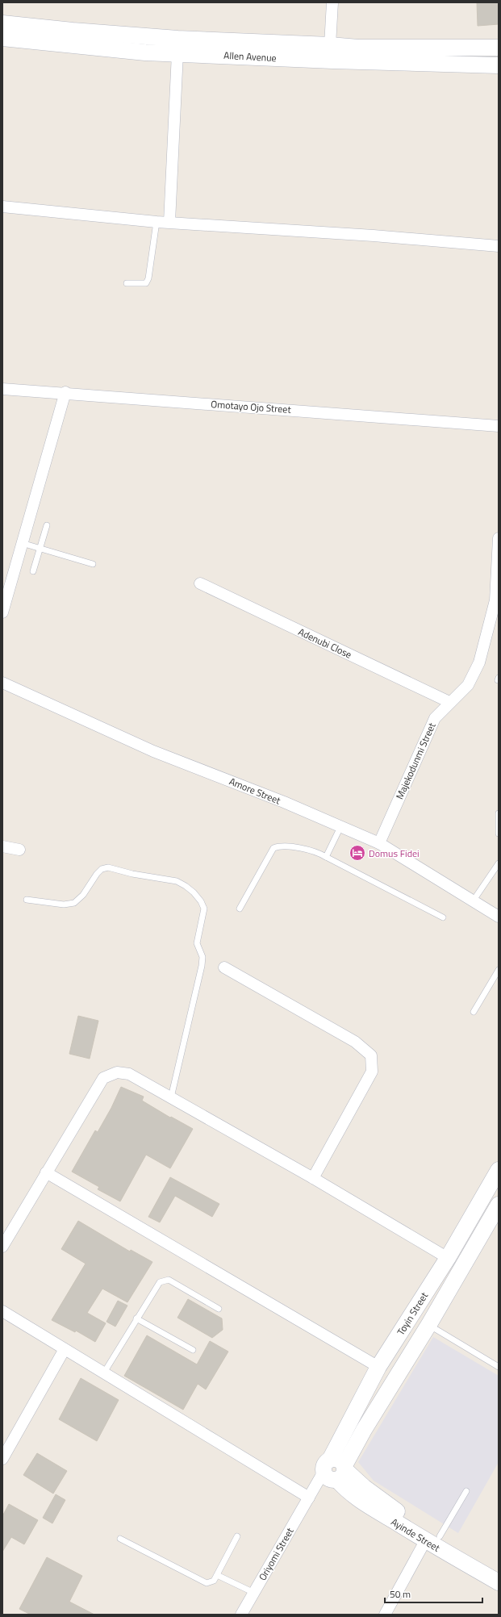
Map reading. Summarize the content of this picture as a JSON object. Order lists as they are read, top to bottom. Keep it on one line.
{"streets":{"main road":["Allen Avenue","Toyin Street","Ayinde Street"],"street":["Omotayo Ojo Street","Adenubi Close","Majekodunmi Street","Amore Street","Oriyomi Street"]},"crossings":[["Adenubi Close","Majekodunmi Street"],["Majekodunmi Street","Amore Street"],["Toyin Street","Ayinde Street"],["Toyin Street","Oriyomi Street"]],"places":{"hotel":["Domus Fidei"]},"scale_bar":"50 m"}
